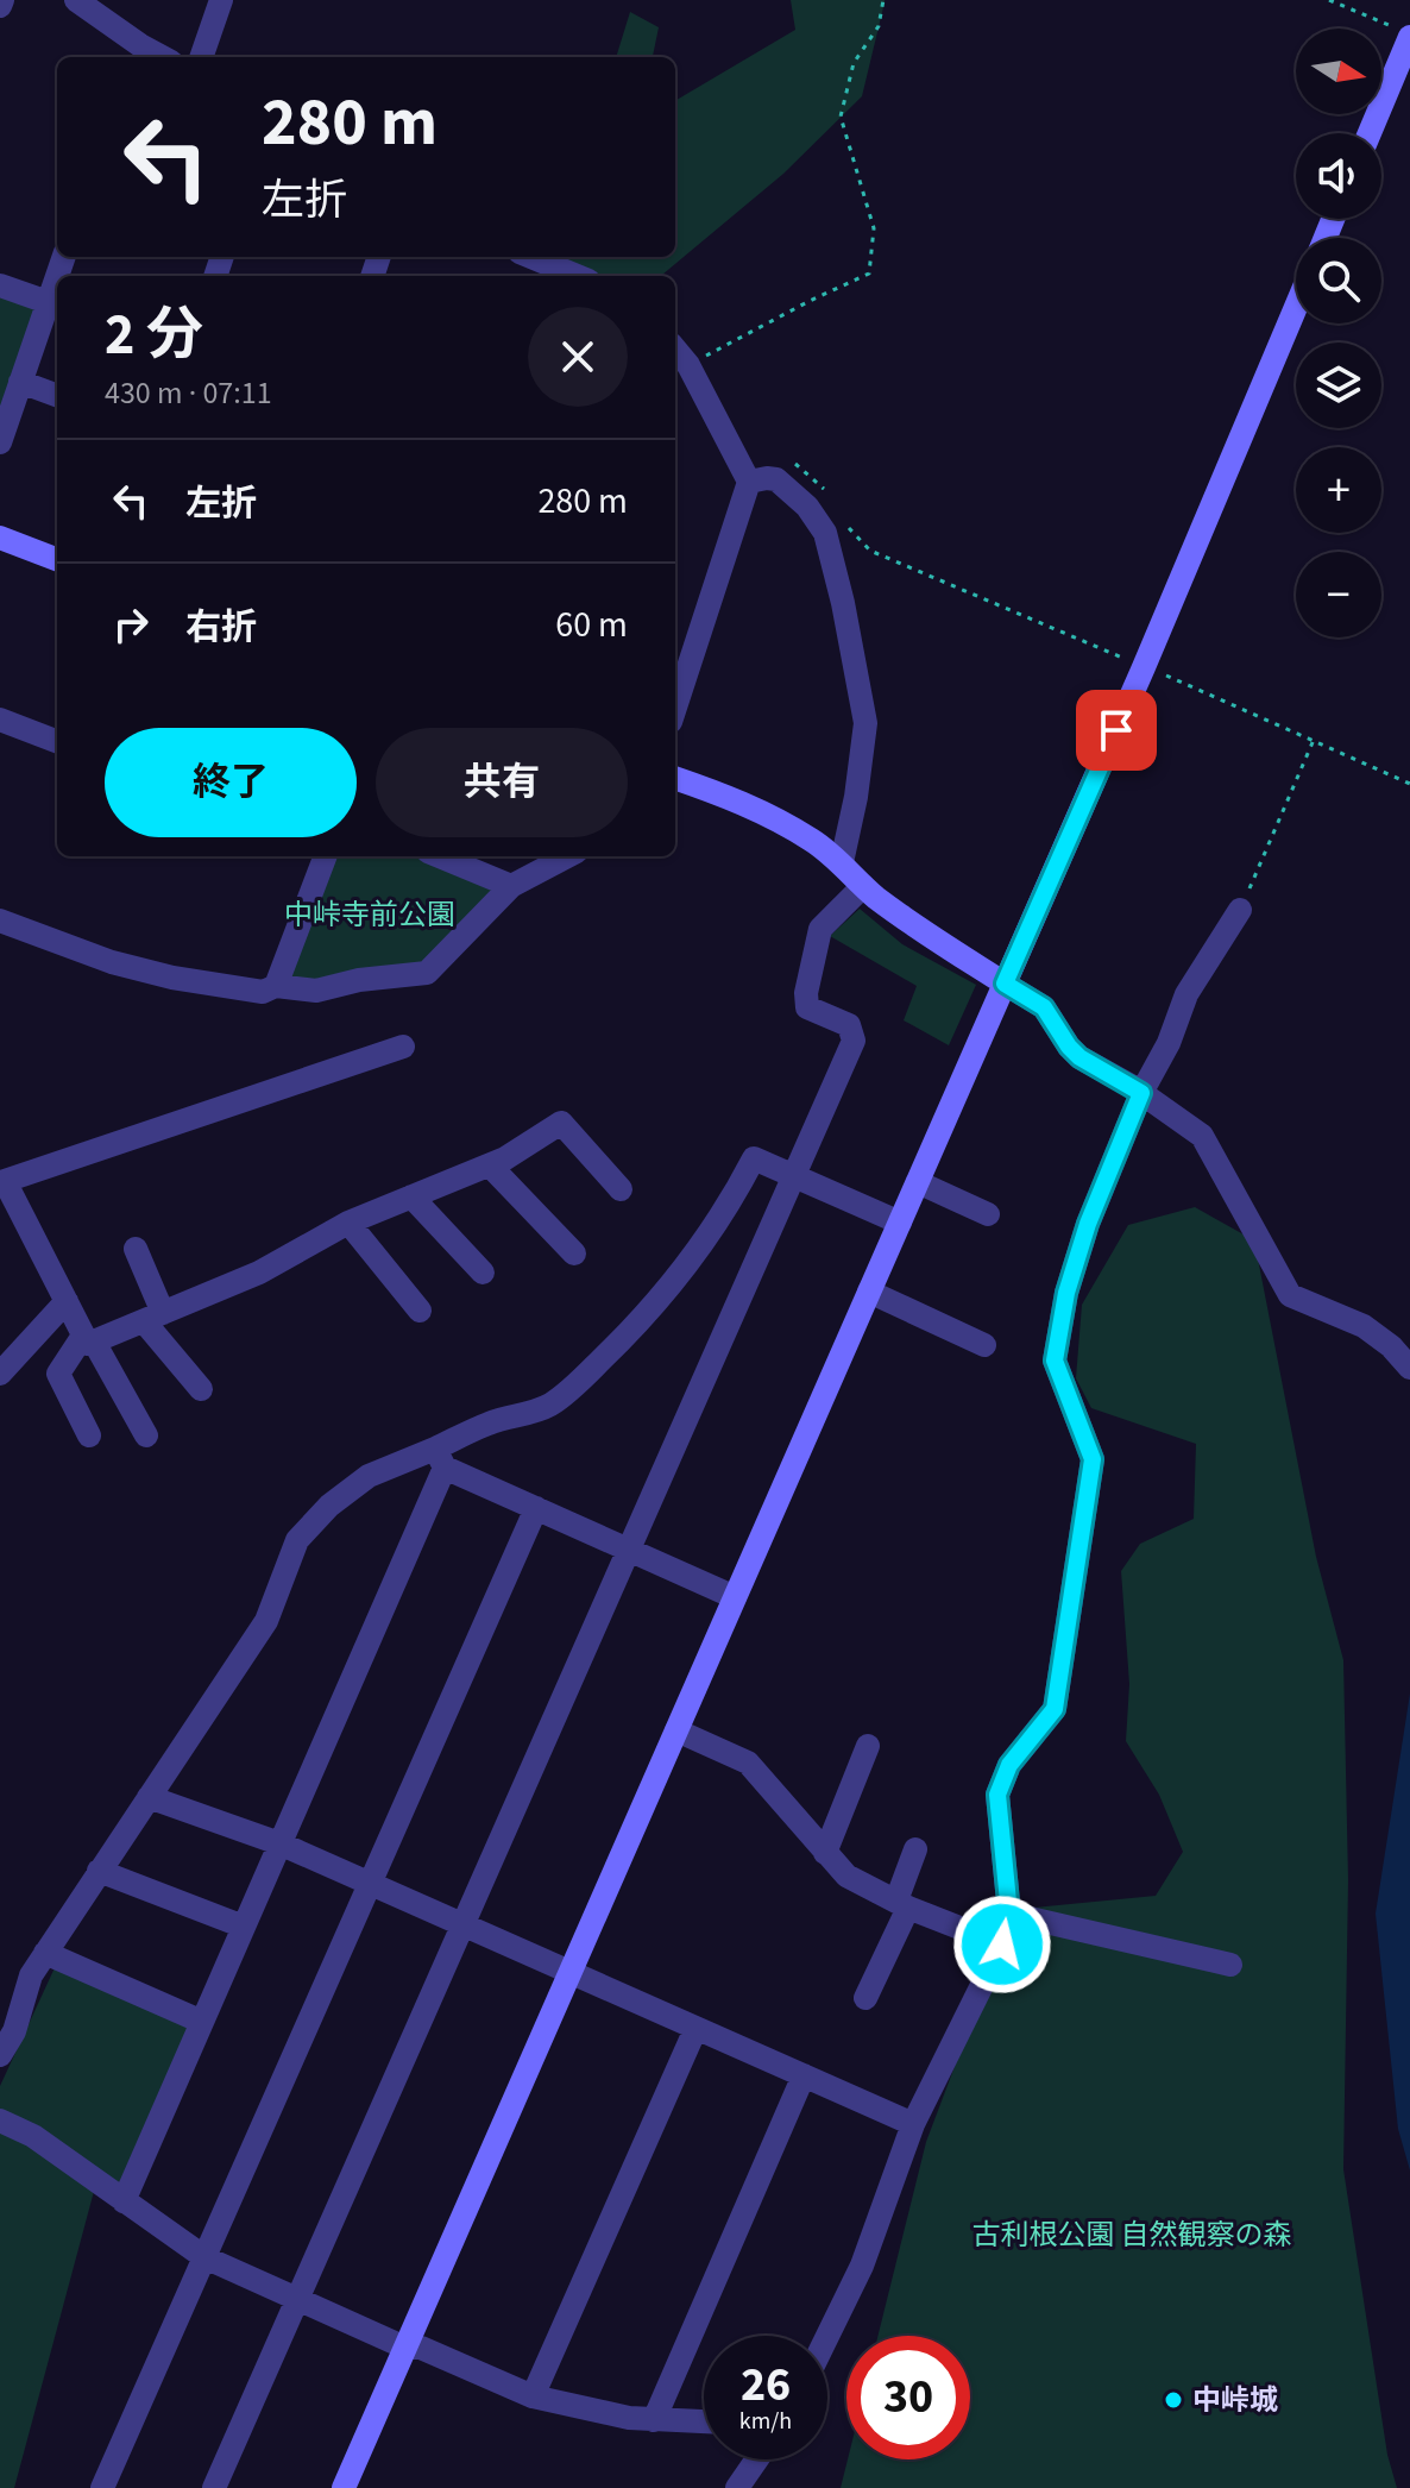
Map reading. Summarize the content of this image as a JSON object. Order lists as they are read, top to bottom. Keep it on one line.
{"parks":["中峠寺前公園","古利根公園 自然観察の森"],"places":["中峠城"],"north":"right","page":{"map_buttons":["+","−"],"turn":["280 m","左折"],"heading":["2 分","430 m · 07:11"],"list":[{"name":"左折","value":"280 m"},{"name":"右折","value":"60 m"}],"buttons":["終了","共有"],"speed":"26 km/h","limit":"30"}}
